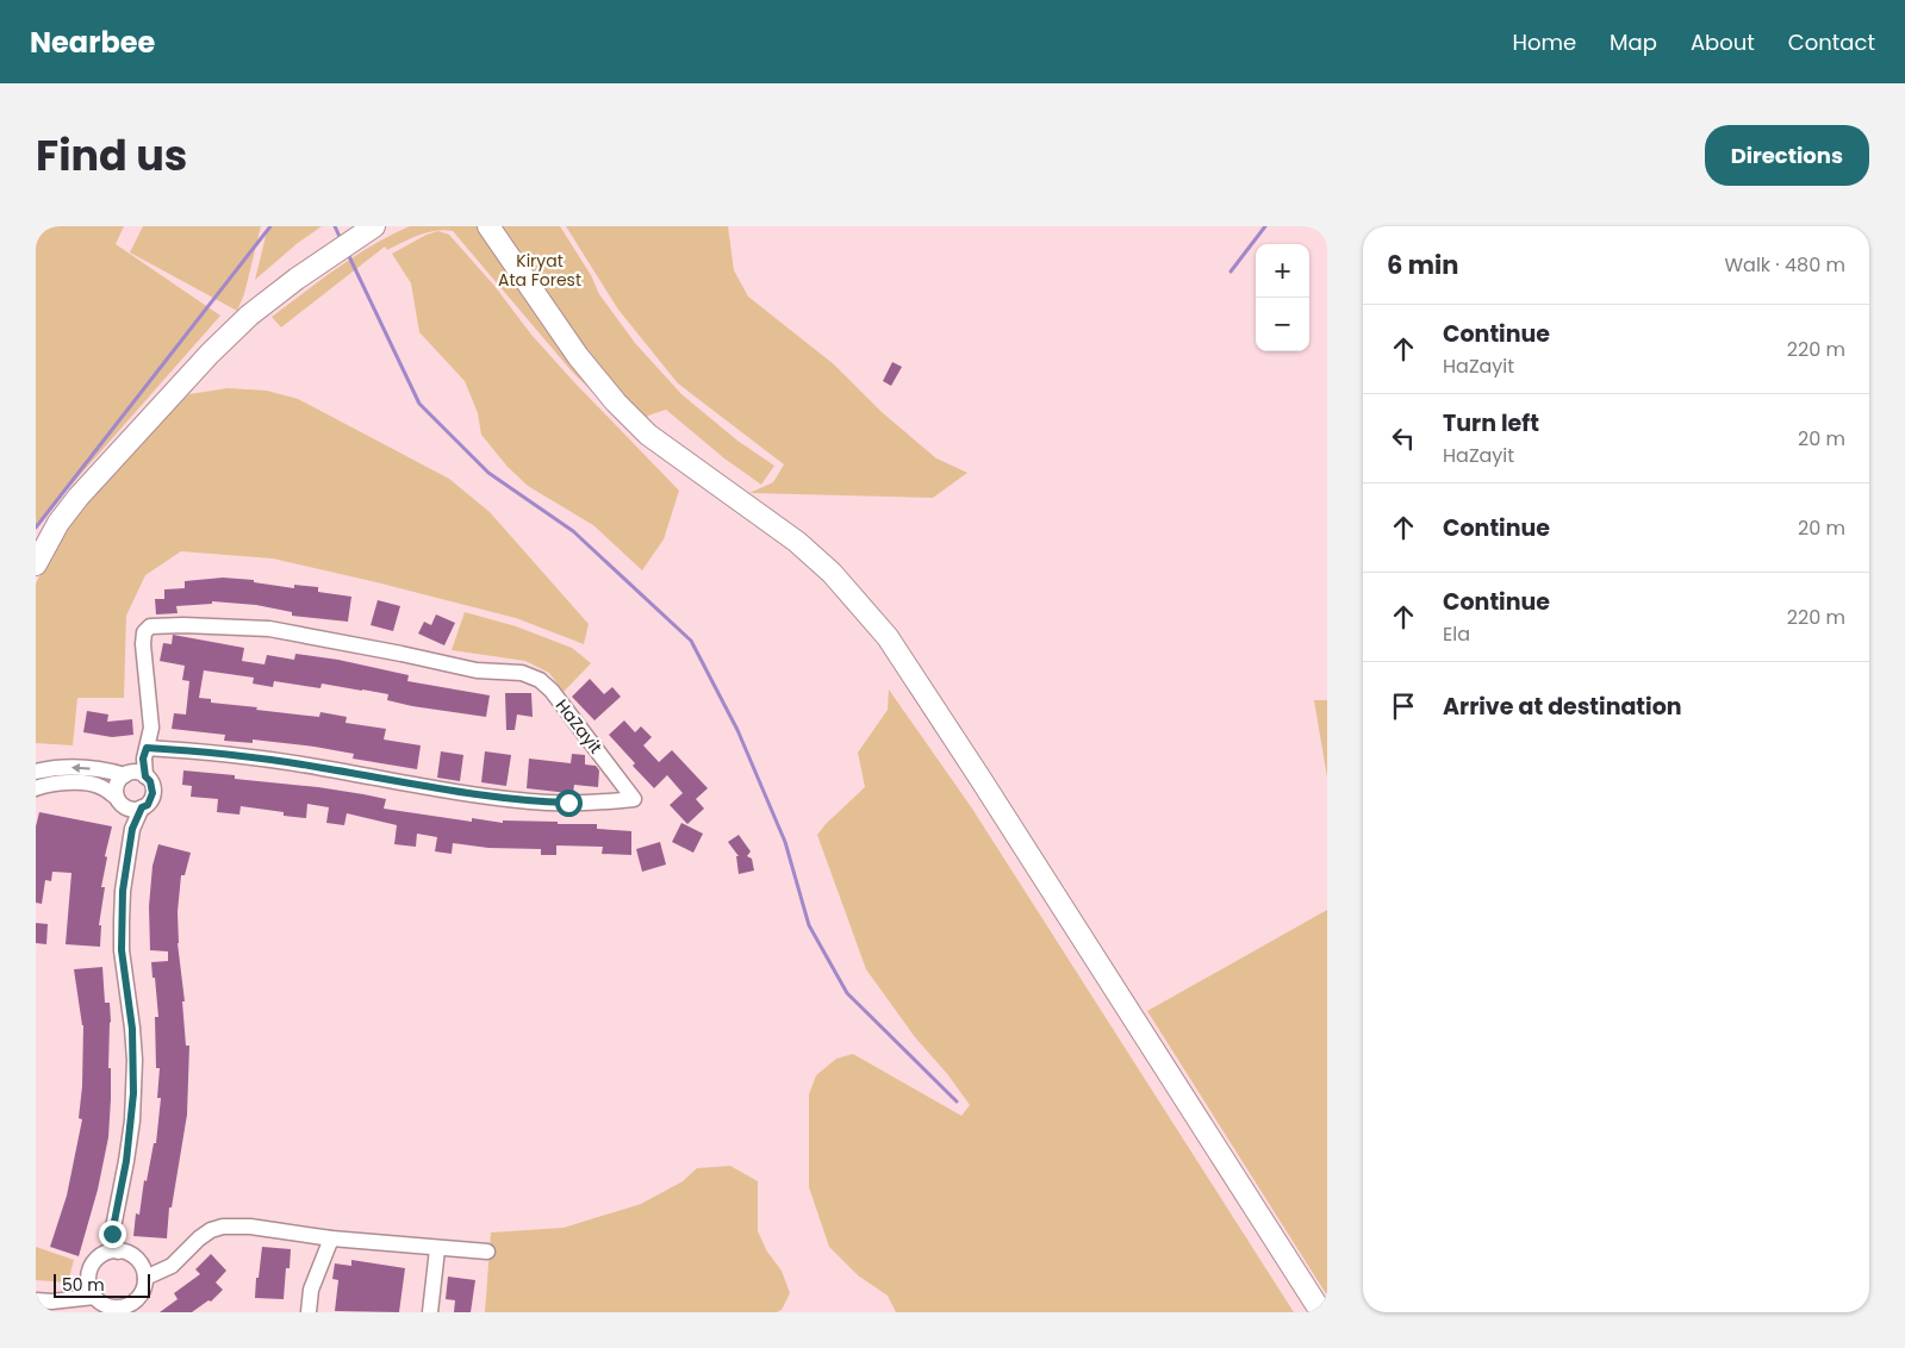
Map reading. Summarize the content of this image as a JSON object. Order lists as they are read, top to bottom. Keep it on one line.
{"streets":{"street":["HaZayit"]},"parks":["Kiryat Ata Forest"],"scale_bar":"50 m","page":{"header":"Nearbee","nav":["Home","Map","About","Contact"],"title":"Find us","buttons":"Directions","heading":["6 min","Walk · 480 m"],"map_buttons":["+","−"],"list":[["Continue","HaZayit","220 m"],["Turn left","HaZayit","20 m"],["Continue","20 m"],["Continue","Ela","220 m"],"Arrive at destination"],"scale":"50 m"}}
